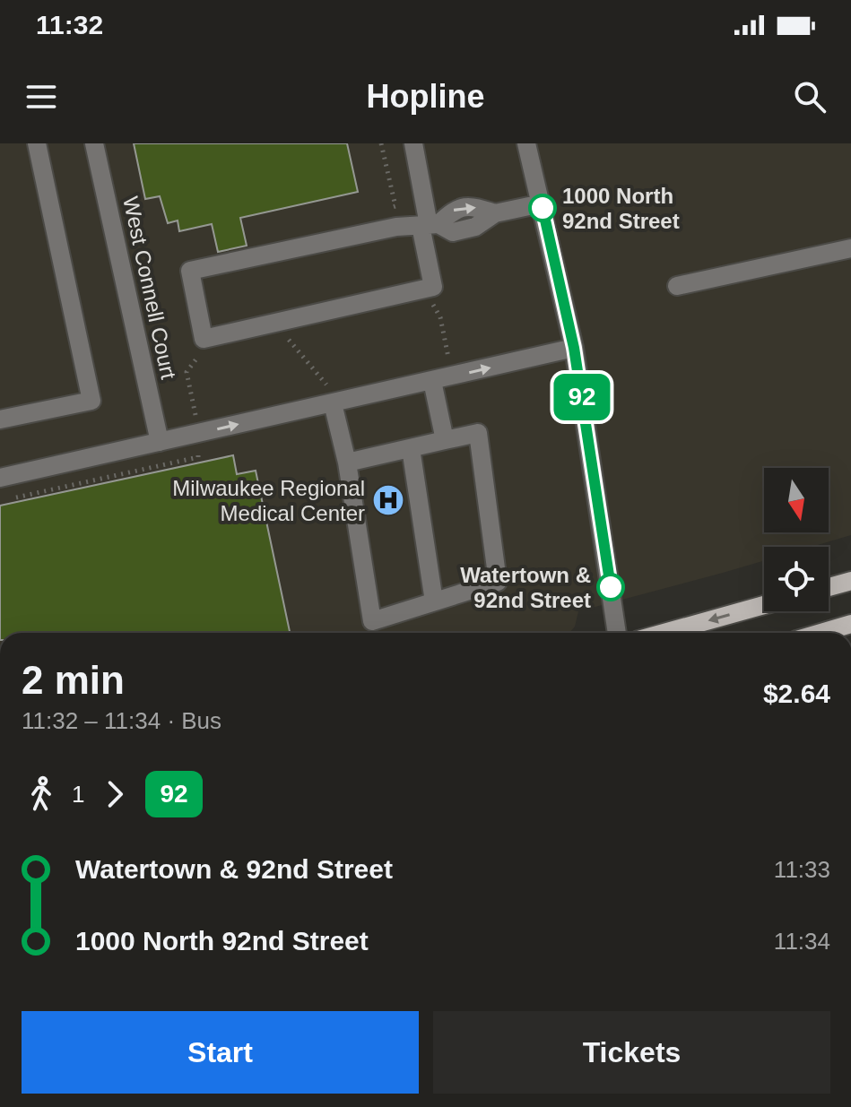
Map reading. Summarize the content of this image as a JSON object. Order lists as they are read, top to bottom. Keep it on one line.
{"streets":{"street":["West Connell Court"]},"places":{"other":["1000 North 92nd Street","Watertown & 92nd Street"],"hospital":["Milwaukee Regional Medical Center"]},"lines":["bus line 92"],"north":"bottom","page":{"status":"11:32","header":"Hopline","on_map":"92","heading":["2 min","11:32 – 11:34 · Bus","$2.64"],"legs":["1","92"],"list":[{"name":"Watertown & 92nd Street","value":"11:33"},{"name":"1000 North 92nd Street","value":"11:34"}],"buttons":["Start","Tickets"]}}
